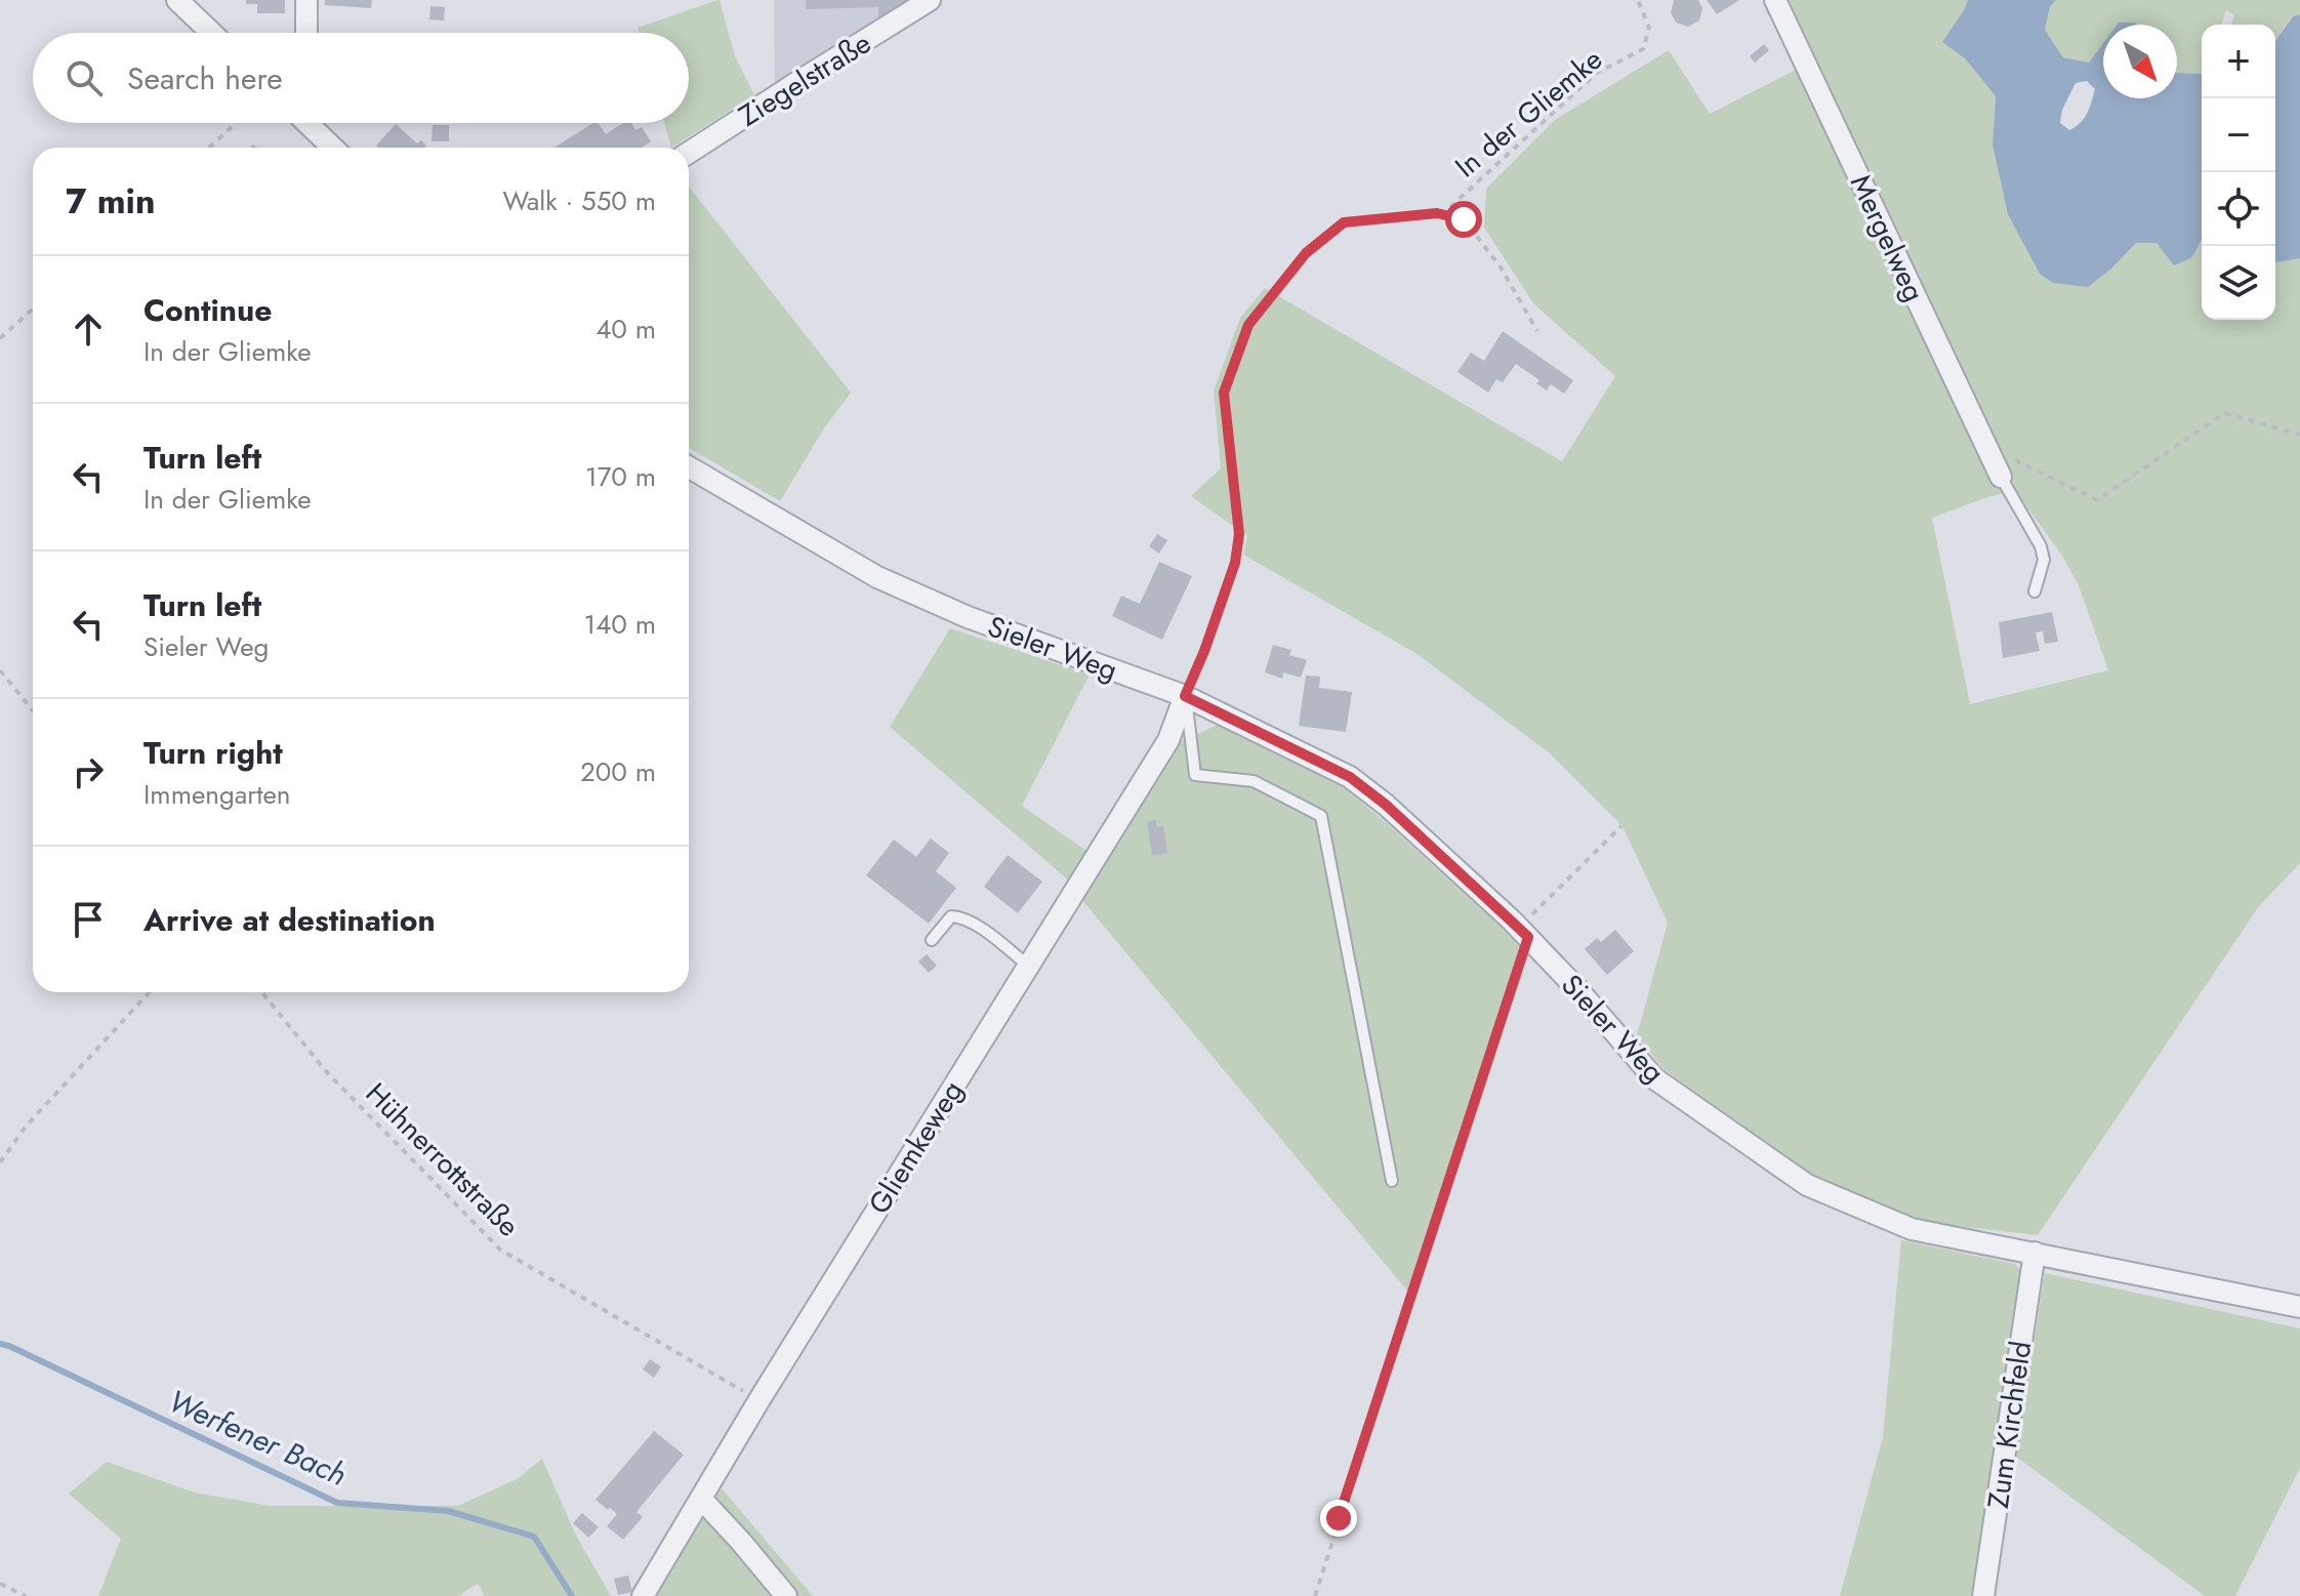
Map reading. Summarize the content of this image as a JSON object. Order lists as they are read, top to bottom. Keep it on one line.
{"streets":{"street":["Ziegelstraße","Mergelweg","Sieler Weg","Gliemkeweg","Zum Kirchfeld"],"path":["In der Gliemke","Hühnerrottstraße"]},"crossings":[["In der Gliemke","Sieler Weg"],["In der Gliemke","Gliemkeweg"],["Sieler Weg","Gliemkeweg"],["Sieler Weg","Zum Kirchfeld"],["Gliemkeweg","Hühnerrottstraße"]],"water":["Werfener Bach"],"north":"bottom right","page":{"map_buttons":["+","−"],"search":"Search here","heading":["7 min","Walk · 550 m"],"list":[["Continue","In der Gliemke","40 m"],["Turn left","In der Gliemke","170 m"],["Turn left","Sieler Weg","140 m"],["Turn right","Immengarten","200 m"],"Arrive at destination"]}}
